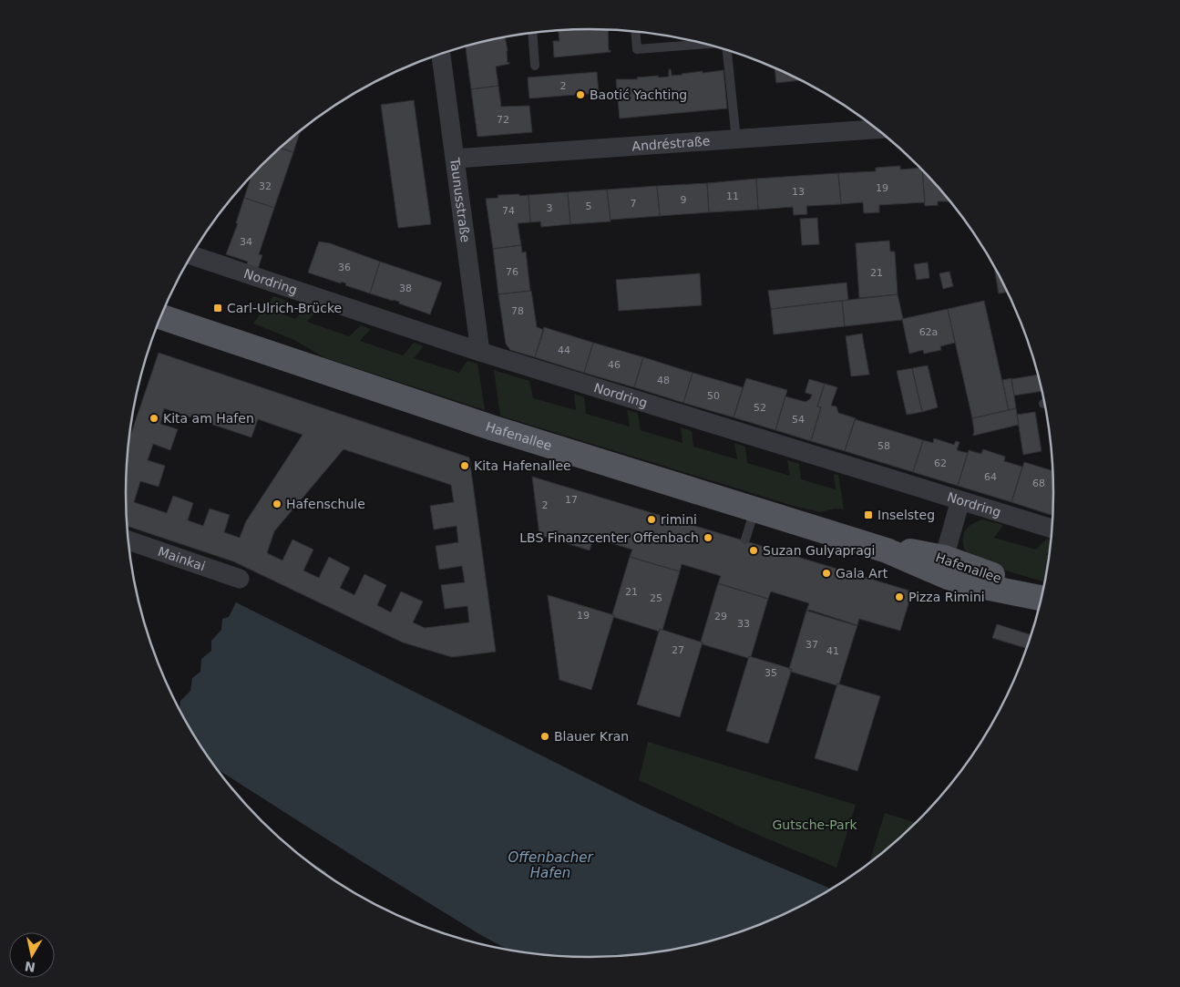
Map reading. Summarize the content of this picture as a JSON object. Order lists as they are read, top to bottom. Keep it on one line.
{"streets":{"main road":["Hafenallee"],"street":["Andréstraße","Taunusstraße","Nordring","Mainkai"]},"crossings":[["Andréstraße","Taunusstraße"],["Taunusstraße","Nordring"]],"water":["Offenbacher Hafen"],"parks":["Gutsche-Park"],"places":{"other":["Baotić Yachting","Kita am Hafen","Kita Hafenallee","Hafenschule","rimini","LBS Finanzcenter Offenbach","Suzan Gulyapragi","Gala Art","Pizza Rimini","Blauer Kran"],"transit":["Carl-Ulrich-Brücke","Inselsteg"]},"house_numbers":["2","72","32","19","13","11","9","7","5","3","74","34","36","76","21","38","78","62a","44","46","48","50","52","54","58","62","64","68","17","2","21","25","19","29","33","37","27","41","35"],"north":"bottom"}
